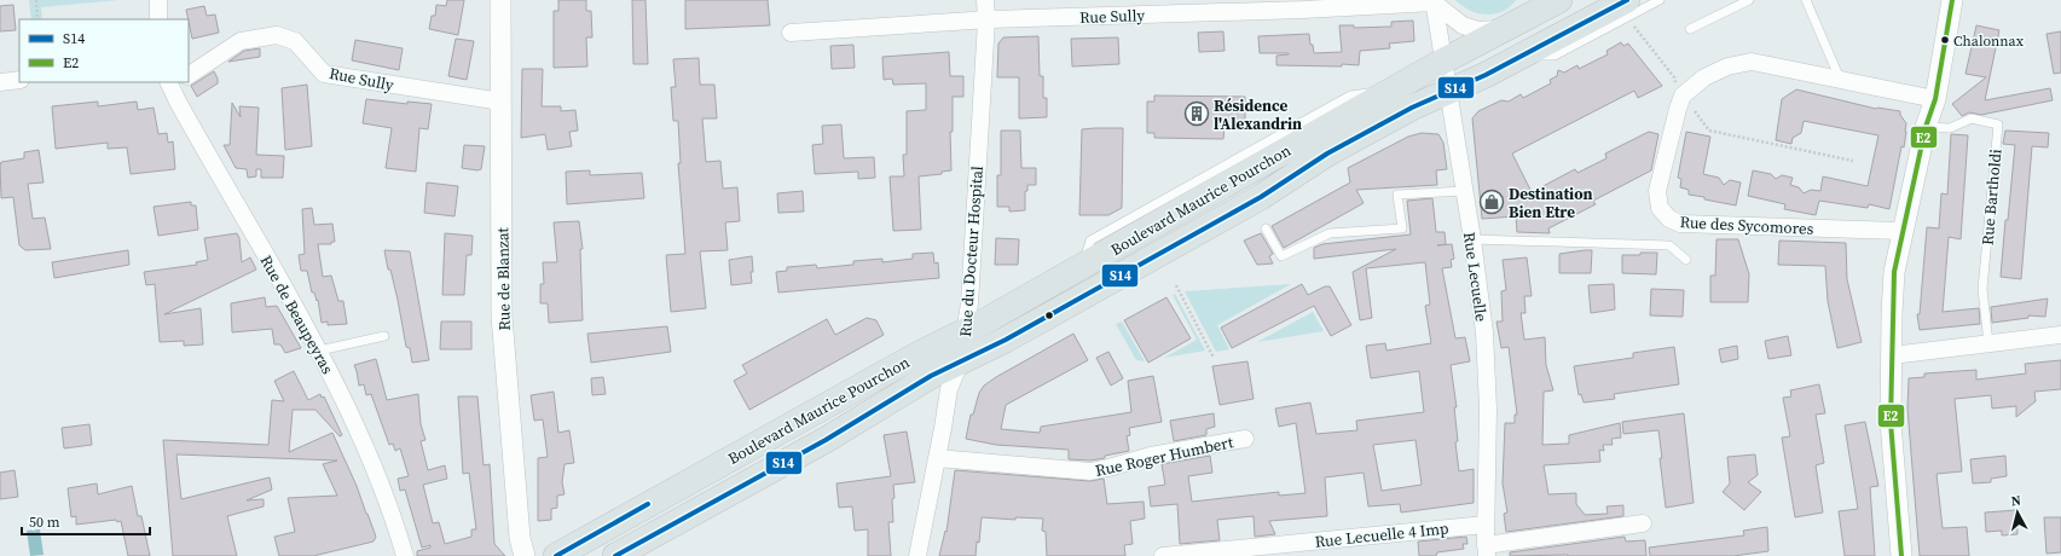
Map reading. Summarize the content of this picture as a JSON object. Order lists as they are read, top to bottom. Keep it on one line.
{"streets":{"main road":["Boulevard Maurice Pourchon"],"street":["Rue Sully","Rue des Sycomores","Rue du Docteur Hospital","Rue Lecuelle","Rue de Blanzat","Rue de Beaupeyras","Rue Roger Humbert","Rue Lecuelle 4 Imp"],"lane":["Rue Bartholdi"]},"crossings":[["Rue Sully","Boulevard Maurice Pourchon"],["Rue Sully","Rue du Docteur Hospital"],["Rue Sully","Rue Lecuelle"],["Rue Sully","Rue de Blanzat"],["Boulevard Maurice Pourchon","Rue du Docteur Hospital"],["Boulevard Maurice Pourchon","Rue Lecuelle"],["Rue du Docteur Hospital","Rue Roger Humbert"],["Rue Lecuelle","Rue Lecuelle 4 Imp"]],"places":{"other":["Chalonnax"],"building":["Résidence l'Alexandrin"],"shop":["Destination Bien Etre"]},"lines":["transit line S14","transit line E2"],"legend":["S14","E2"],"scale_bar":"50 m","north":"top"}
